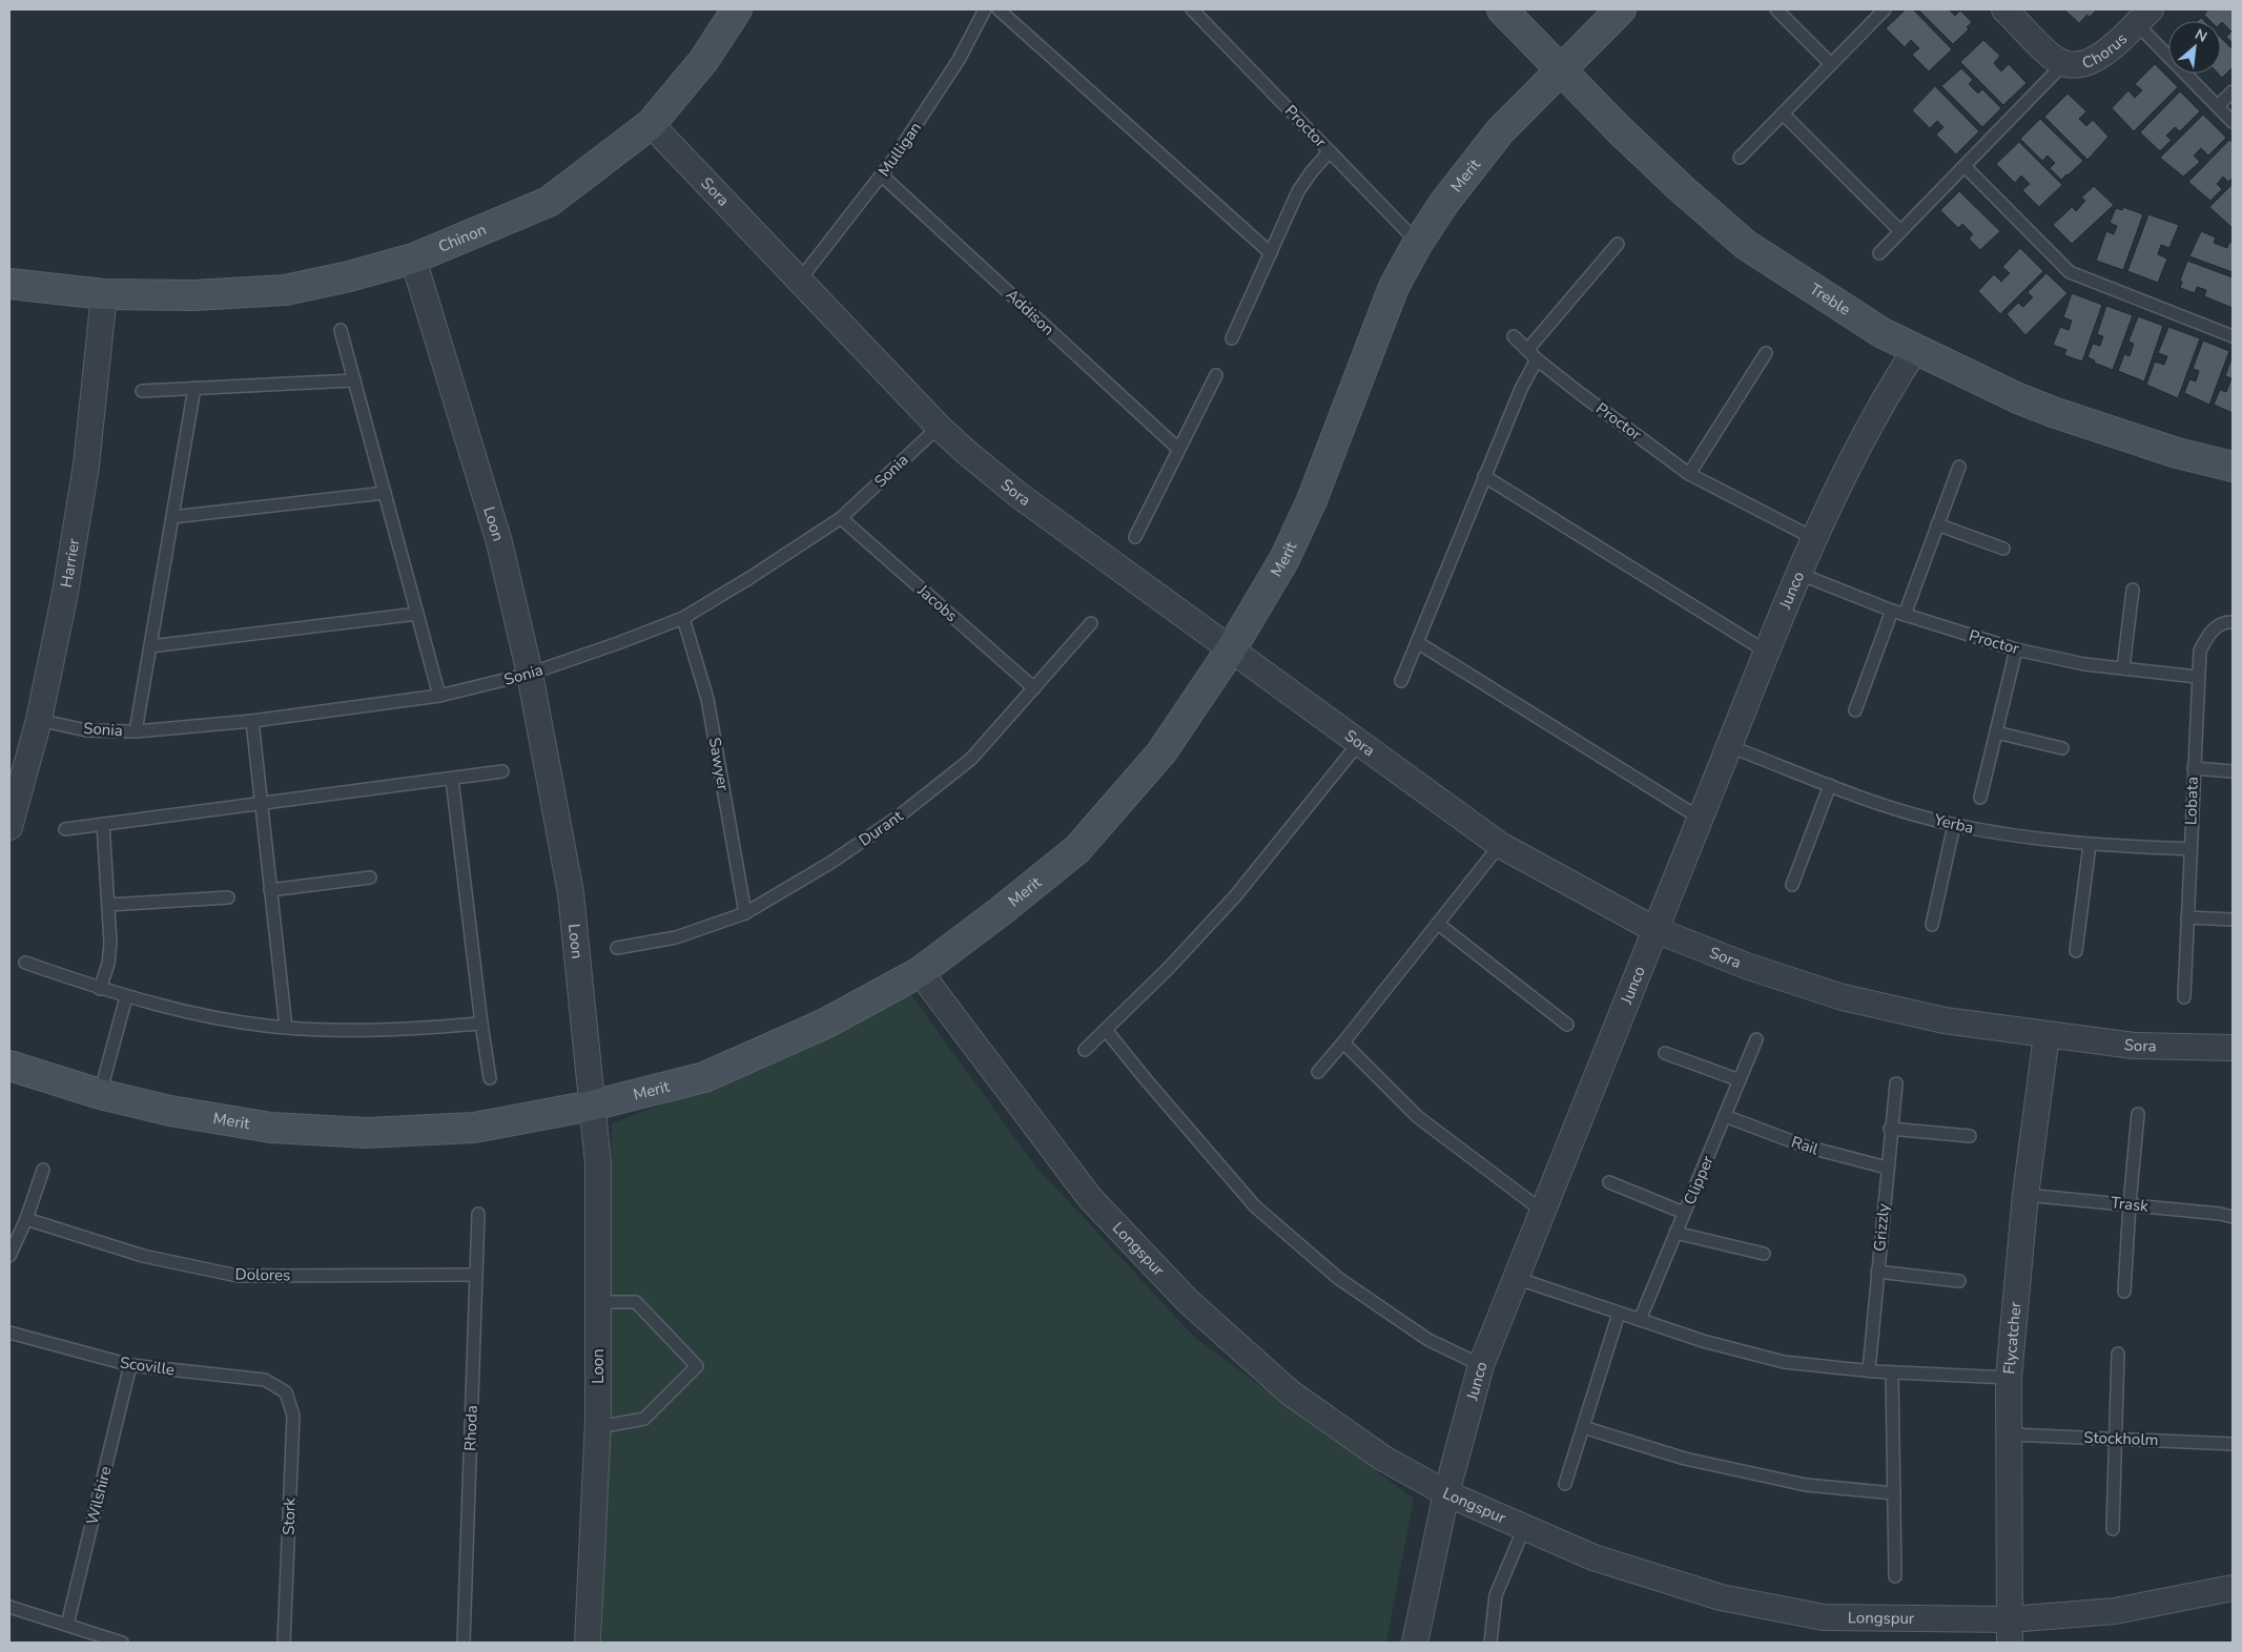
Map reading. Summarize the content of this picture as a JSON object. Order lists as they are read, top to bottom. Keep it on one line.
{"streets":{"street":["Chorus","Merit","Sora","Chinon","Treble","Loon","Harrier","Junco","Longspur","Flycatcher"],"lane":["Proctor","Mulligan","Addison","Sonia","Jacobs","Sawyer","Lobata","Yerba","Durant","Rail","Clipper","Trask","Grizzly","Dolores","Scoville","Rhoda","Stockholm","Wilshire","Stork"]},"crossings":[["Proctor","Merit"],["Proctor","Junco"],["Proctor","Lobata"],["Mulligan","Sora"],["Mulligan","Addison"],["Merit","Sora"],["Merit","Treble"],["Merit","Loon"],["Merit","Longspur"],["Sora","Chinon"],["Sora","Sonia"],["Sora","Junco"],["Sora","Flycatcher"],["Chinon","Loon"],["Chinon","Harrier"],["Treble","Junco"],["Sonia","Loon"],["Sonia","Harrier"],["Sonia","Jacobs"],["Sonia","Sawyer"],["Junco","Yerba"],["Junco","Longspur"],["Jacobs","Durant"],["Sawyer","Durant"],["Lobata","Yerba"],["Rail","Clipper"],["Rail","Grizzly"],["Trask","Flycatcher"],["Longspur","Flycatcher"],["Dolores","Rhoda"],["Flycatcher","Stockholm"],["Scoville","Wilshire"],["Scoville","Stork"]],"north":"top right"}
